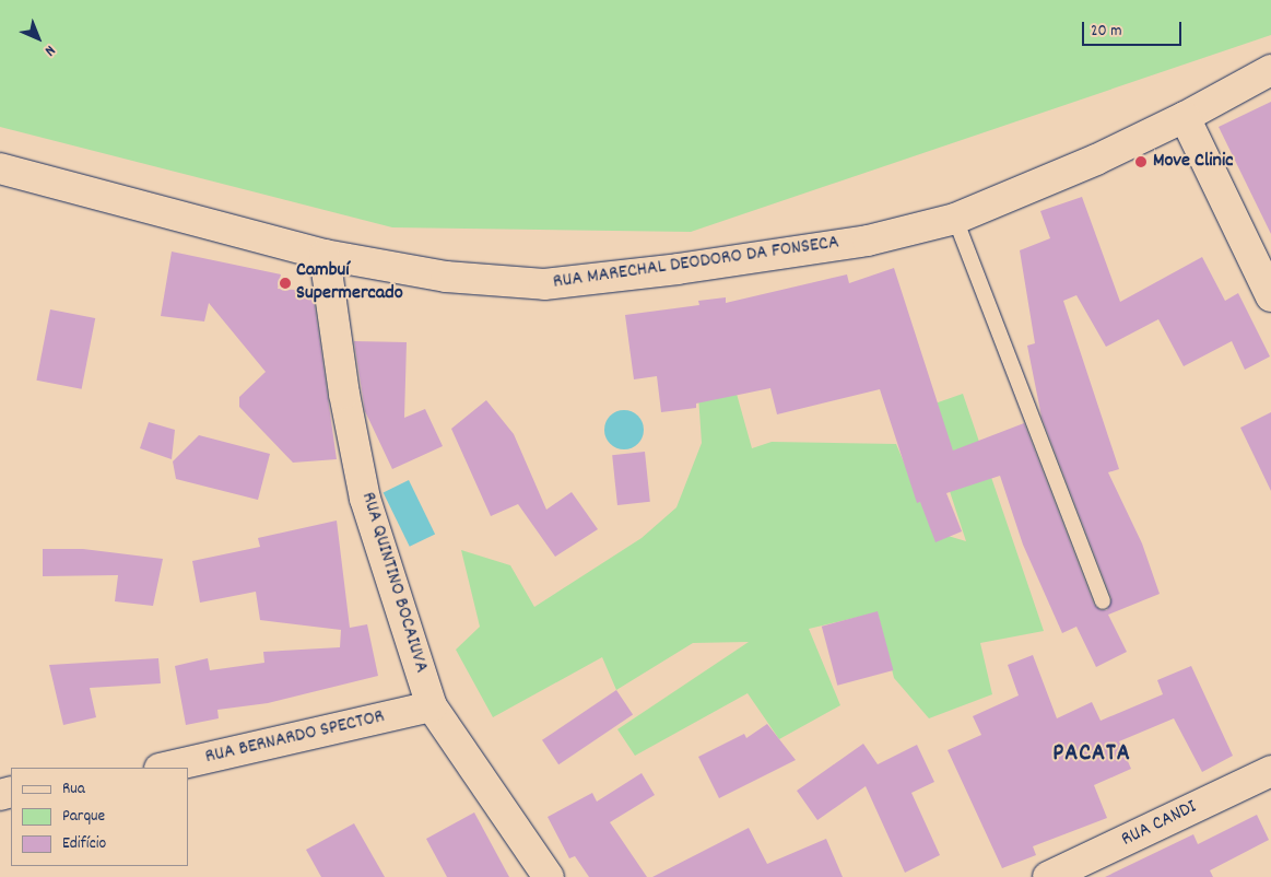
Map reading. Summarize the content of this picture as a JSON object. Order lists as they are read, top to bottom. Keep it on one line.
{"streets":{"street":["RUA MARECHAL DEODORO DA FONSECA","RUA QUINTINO BOCAIUVA","RUA BERNARDO SPECTOR","RUA CANDI"]},"crossings":[["RUA MARECHAL DEODORO DA FONSECA","RUA QUINTINO BOCAIUVA"],["RUA QUINTINO BOCAIUVA","RUA BERNARDO SPECTOR"]],"districts":["PACATA"],"places":["Move Clinic","Cambuí Supermercado"],"legend":["Rua","Parque","Edifício"],"scale_bar":"20 m","north":"bottom right"}
